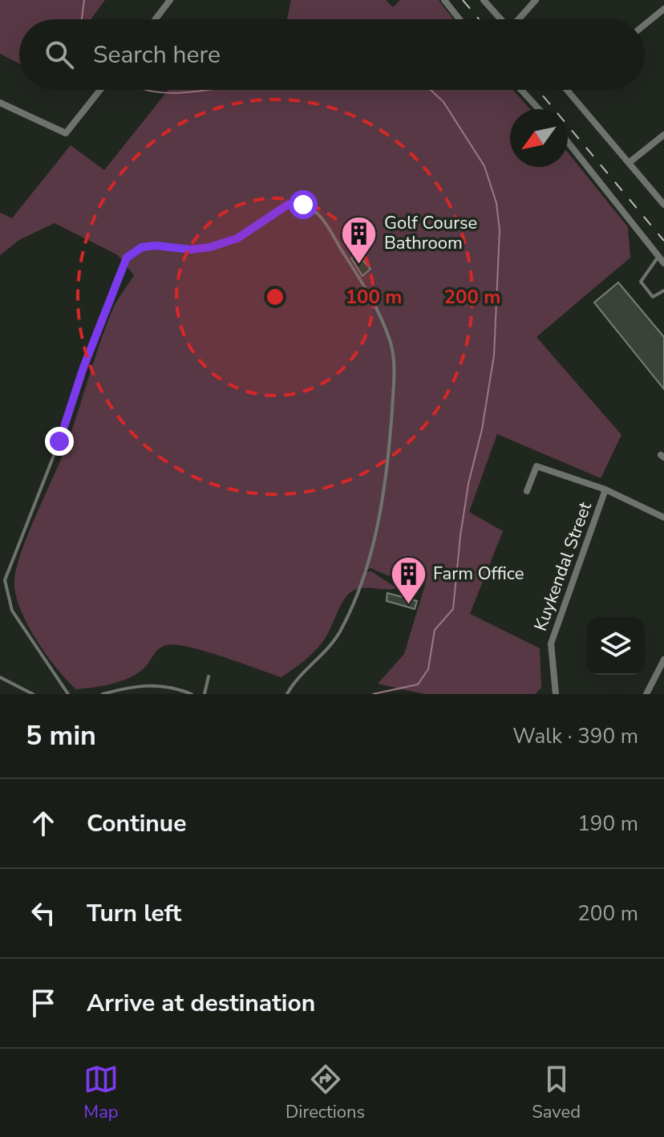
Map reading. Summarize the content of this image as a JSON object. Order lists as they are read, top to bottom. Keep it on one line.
{"streets":{"street":["Kuykendal Street"]},"places":{"building":["Golf Course Bathroom","Farm Office"]},"north":"bottom left","page":{"search":"Search here","heading":["5 min","Walk · 390 m"],"list":[["Continue","190 m"],["Turn left","200 m"],"Arrive at destination"],"nav":["Map","Directions","Saved"]},"rings":["100 m","200 m"]}
